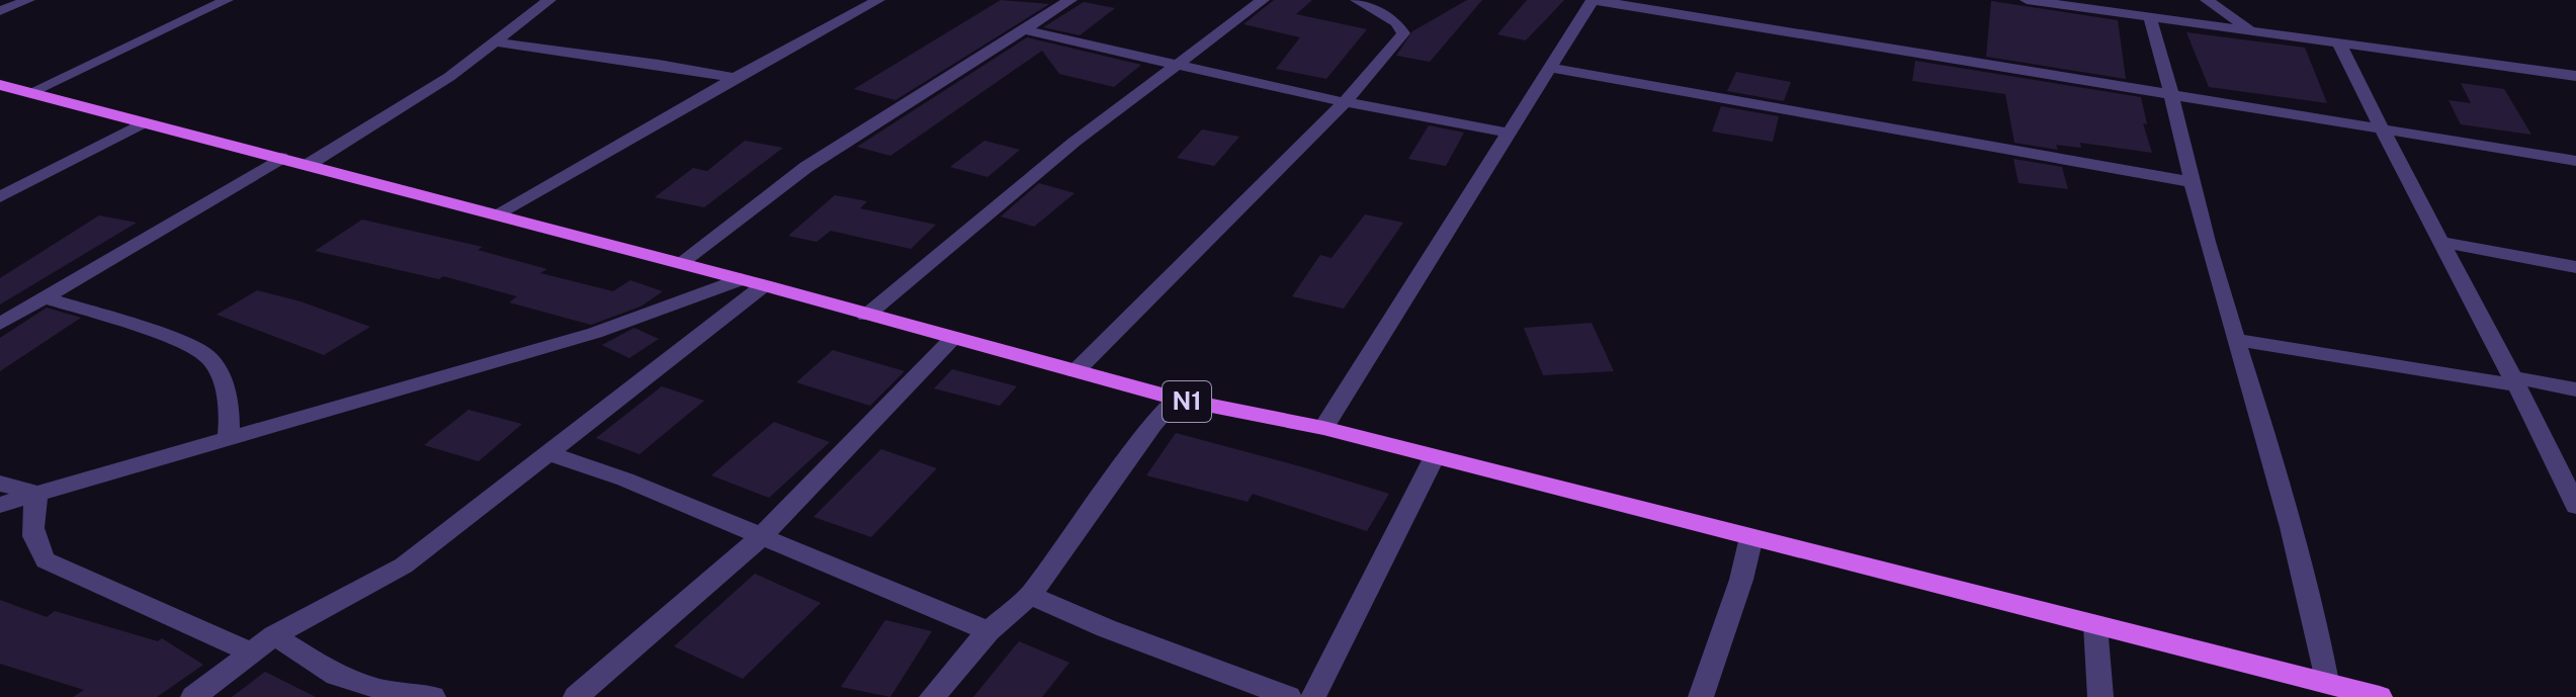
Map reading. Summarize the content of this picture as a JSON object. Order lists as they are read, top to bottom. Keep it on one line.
{"streets":{"main road":["N1"]}}
